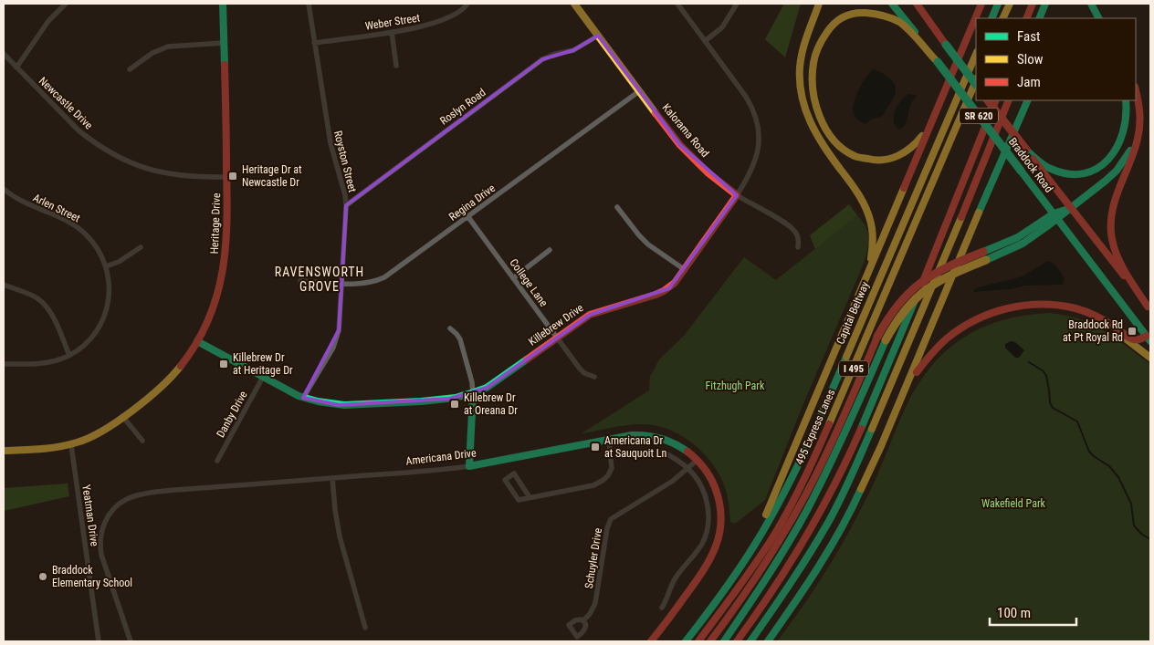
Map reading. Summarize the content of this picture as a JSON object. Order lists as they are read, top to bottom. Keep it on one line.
{"streets":{"main road":["SR 620","Kalorama Road","Braddock Road","Heritage Drive","Capital Beltway","Killebrew Drive","I 495","495 Express Lanes","Americana Drive"],"street":["Weber Street","Newcastle Drive","Roslyn Road","Royston Street","Regina Drive","Arlen Street","College Lane","Danby Drive","Yeatman Drive","Schuyler Drive"]},"crossings":[["Weber Street","Royston Street"],["Newcastle Drive","Heritage Drive"],["Roslyn Road","Kalorama Road"],["Roslyn Road","Royston Street"],["Kalorama Road","Regina Drive"],["Kalorama Road","Killebrew Drive"],["Royston Street","Regina Drive"],["Royston Street","Killebrew Drive"],["Regina Drive","College Lane"],["Heritage Drive","Killebrew Drive"],["Heritage Drive","Yeatman Drive"],["College Lane","Killebrew Drive"],["Killebrew Drive","Danby Drive"],["Americana Drive","Schuyler Drive"]],"districts":["RAVENSWORTH GROVE"],"parks":["Fitzhugh Park","Wakefield Park"],"places":{"transit":["Heritage Dr at Newcastle Dr","Braddock Rd at Pt Royal Rd","Killebrew Dr at Heritage Dr","Killebrew Dr at Oreana Dr","Americana Dr at Sauquoit Ln"],"other":["Braddock Elementary School"]},"legend":["Fast","Slow","Jam"],"scale_bar":"100 m"}
